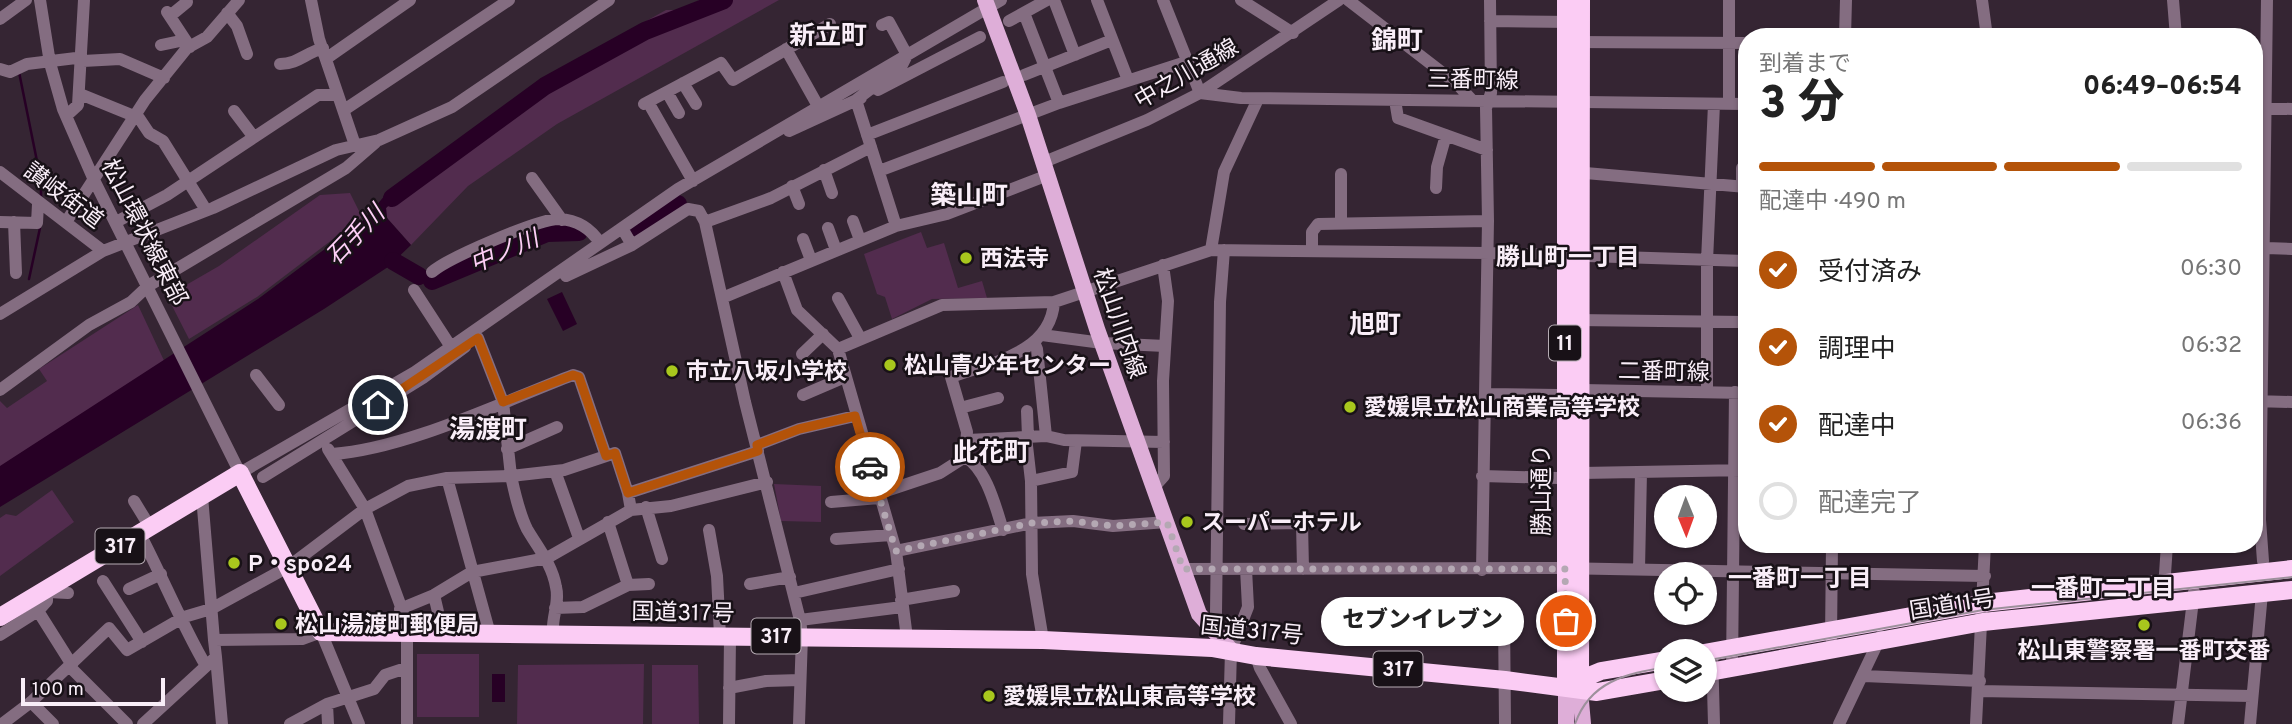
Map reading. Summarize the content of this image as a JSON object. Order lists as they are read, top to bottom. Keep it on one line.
{"streets":{"highway":["11","勝山通り","317","国道11号","国道317号"],"main road":["松山川内線"],"street":["中之川通線","三番町線","讃岐街道","松山環状線東部","二番町線"]},"crossings":[["中之川通線","三番町線"],["中之川通線","松山川内線"],["三番町線","勝山通り"],["松山環状線東部","317"],["松山川内線","国道317号"],["二番町線","勝山通り"],["勝山通り","国道317号"]],"districts":["新立町","錦町","築山町","勝山町一丁目","旭町","湯渡町","此花町","一番町一丁目","一番町二丁目"],"water":["石手川","中ノ川"],"places":["西法寺","松山青少年センター","市立八坂小学校","愛媛県立松山商業高等学校","スーパーホテル","P・spo24","セブンイレブン","松山湯渡町郵便局","松山東警察署一番町交番","愛媛県立松山東高等学校"],"scale_bar":"100 m","north":"bottom","page":{"heading":["3 分","到着まで","06:49–06:54"],"bar":"配達中 · 490 m","list":[["受付済み","06:30"],["調理中","06:32"],["配達中","06:36"],"配達完了"],"bubble":"セブンイレブン","scale":"100 m"}}
